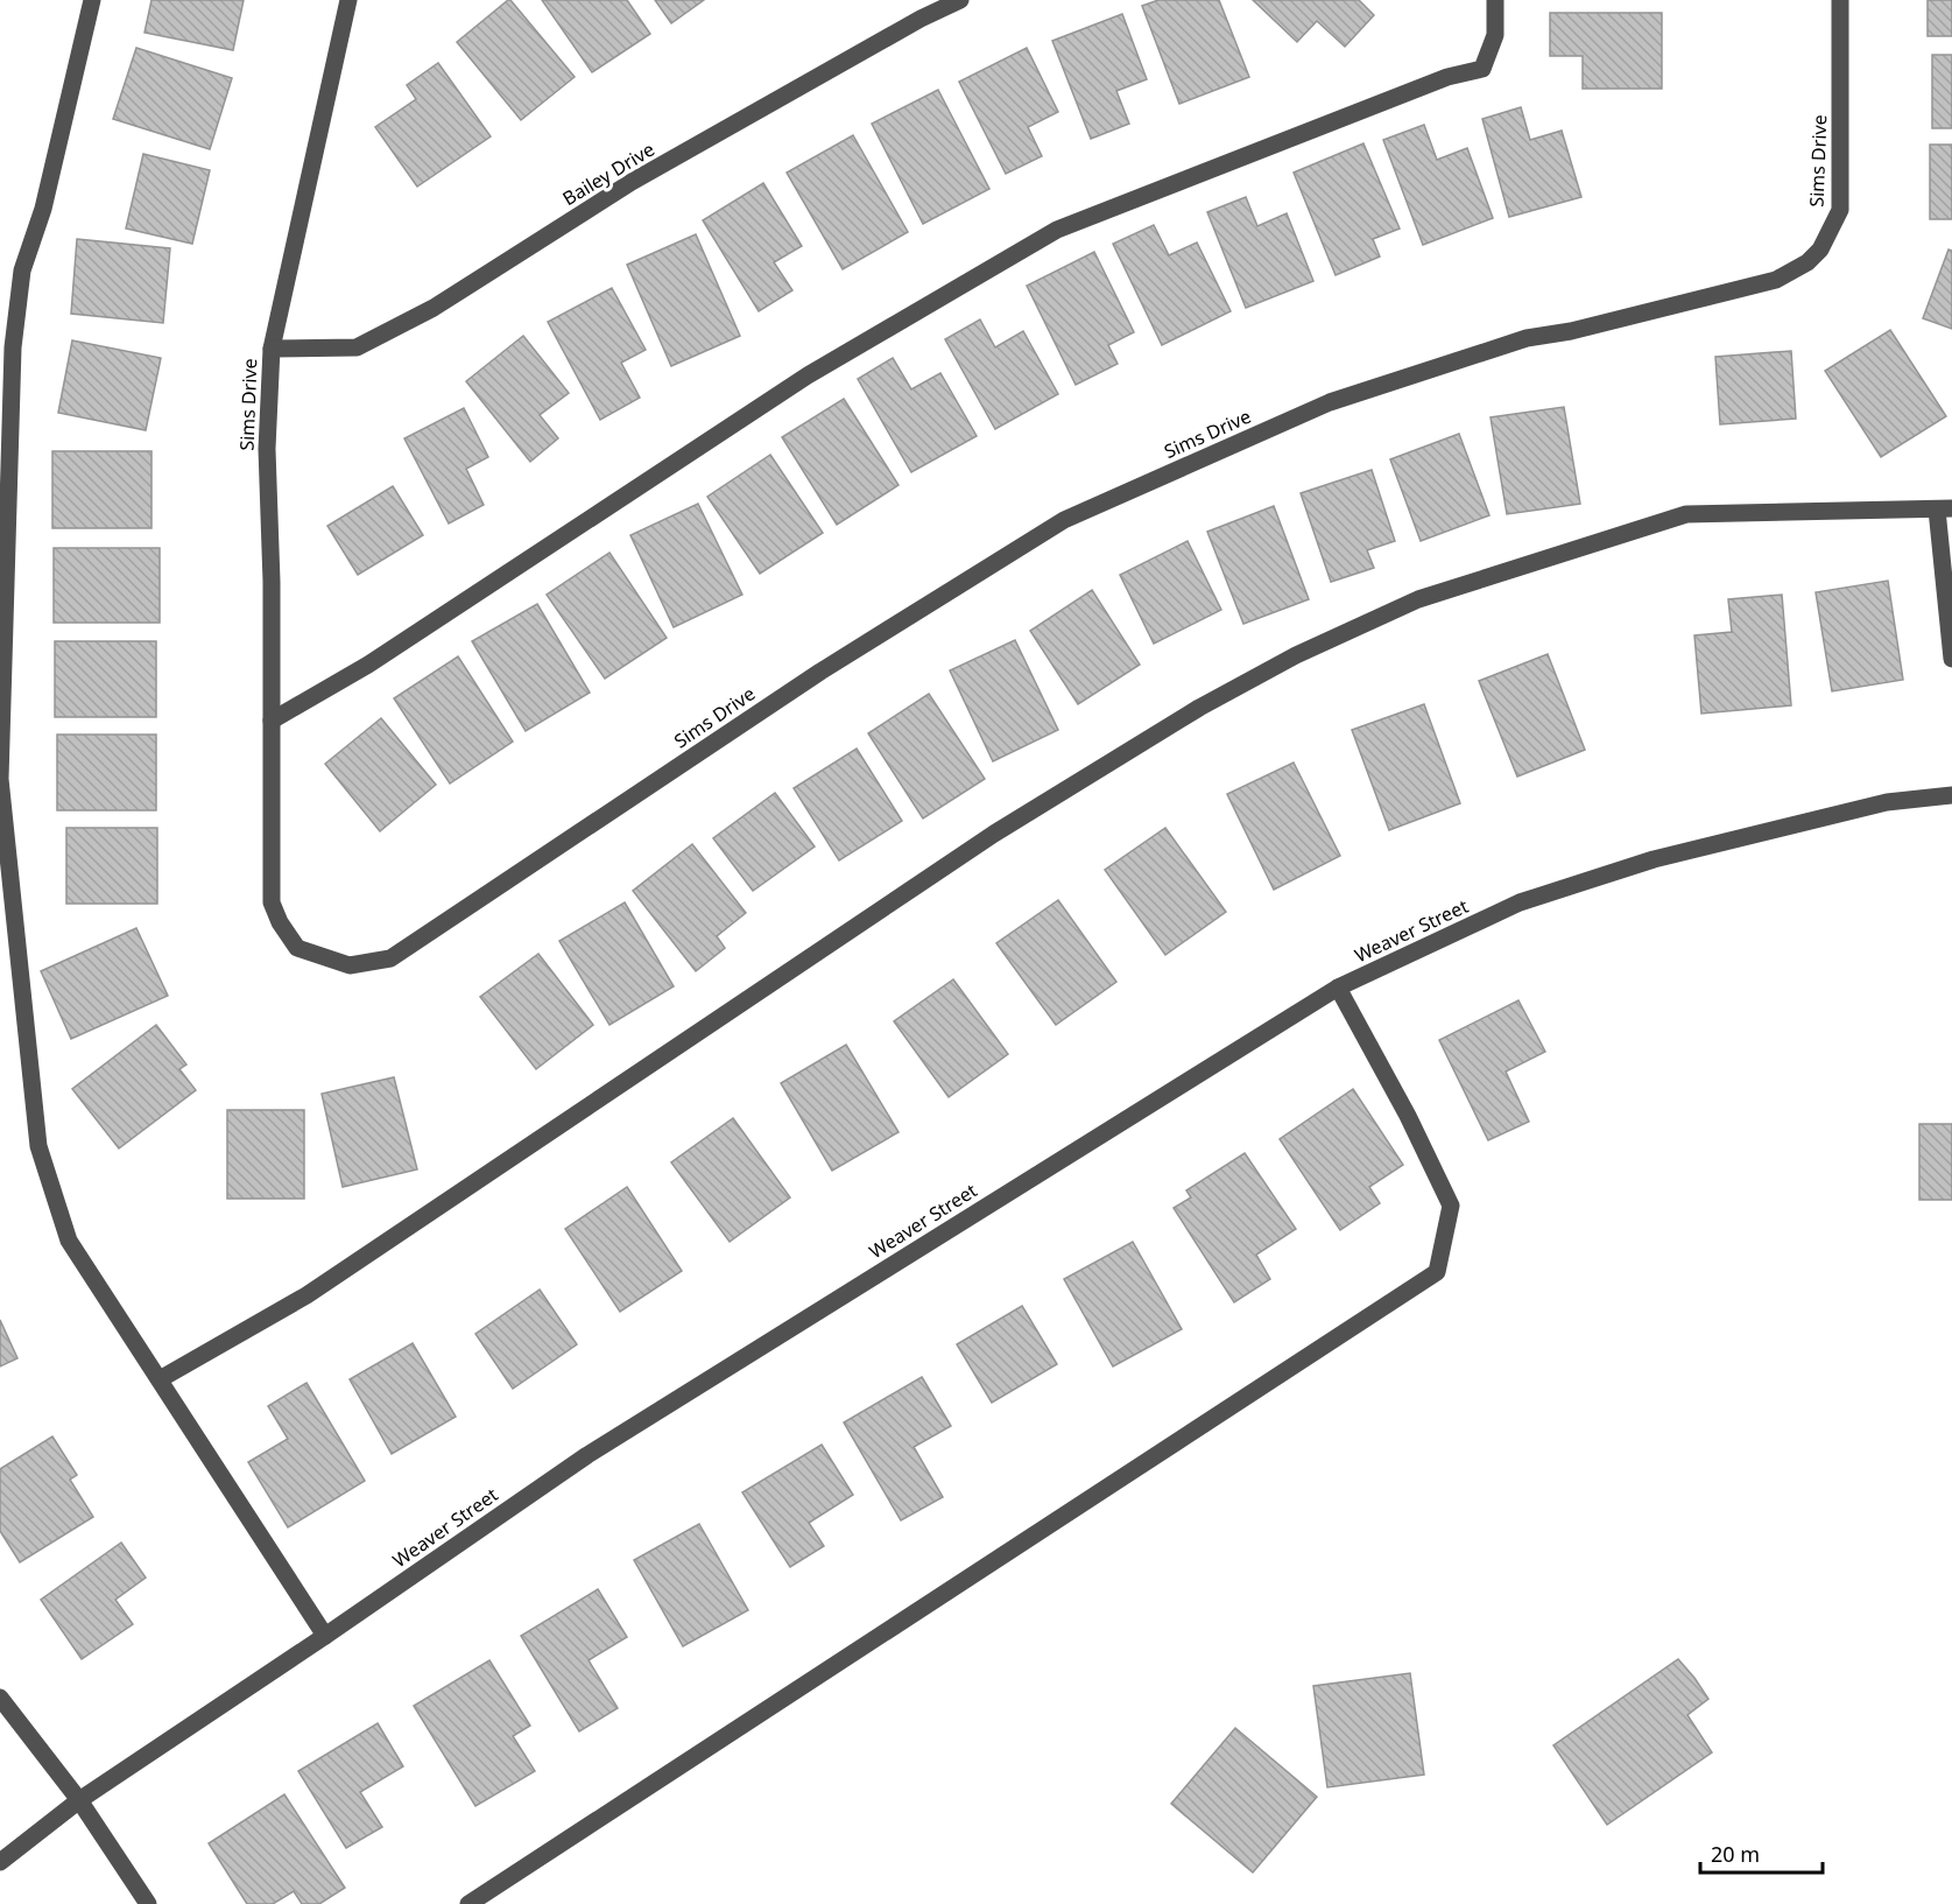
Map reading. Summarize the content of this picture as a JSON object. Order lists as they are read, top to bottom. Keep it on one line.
{"streets":{"street":["Sims Drive","Bailey Drive","Weaver Street"]},"crossings":[["Sims Drive","Bailey Drive"]],"scale_bar":"20 m"}
